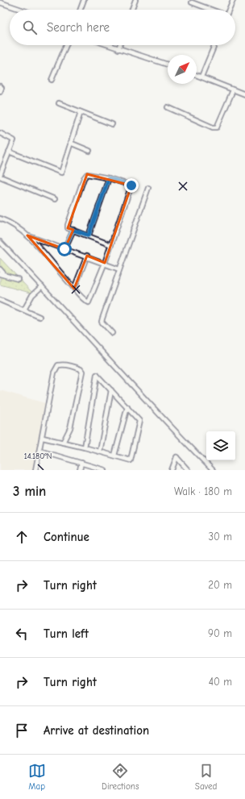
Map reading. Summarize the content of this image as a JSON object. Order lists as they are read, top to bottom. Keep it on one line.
{"north":"top right","page":{"search":"Search here","heading":["3 min","Walk · 180 m"],"list":[["Continue","30 m"],["Turn right","20 m"],["Turn left","90 m"],["Turn right","40 m"],"Arrive at destination"],"nav":["Map","Directions","Saved"]},"coordinates":["14.180°N"]}
